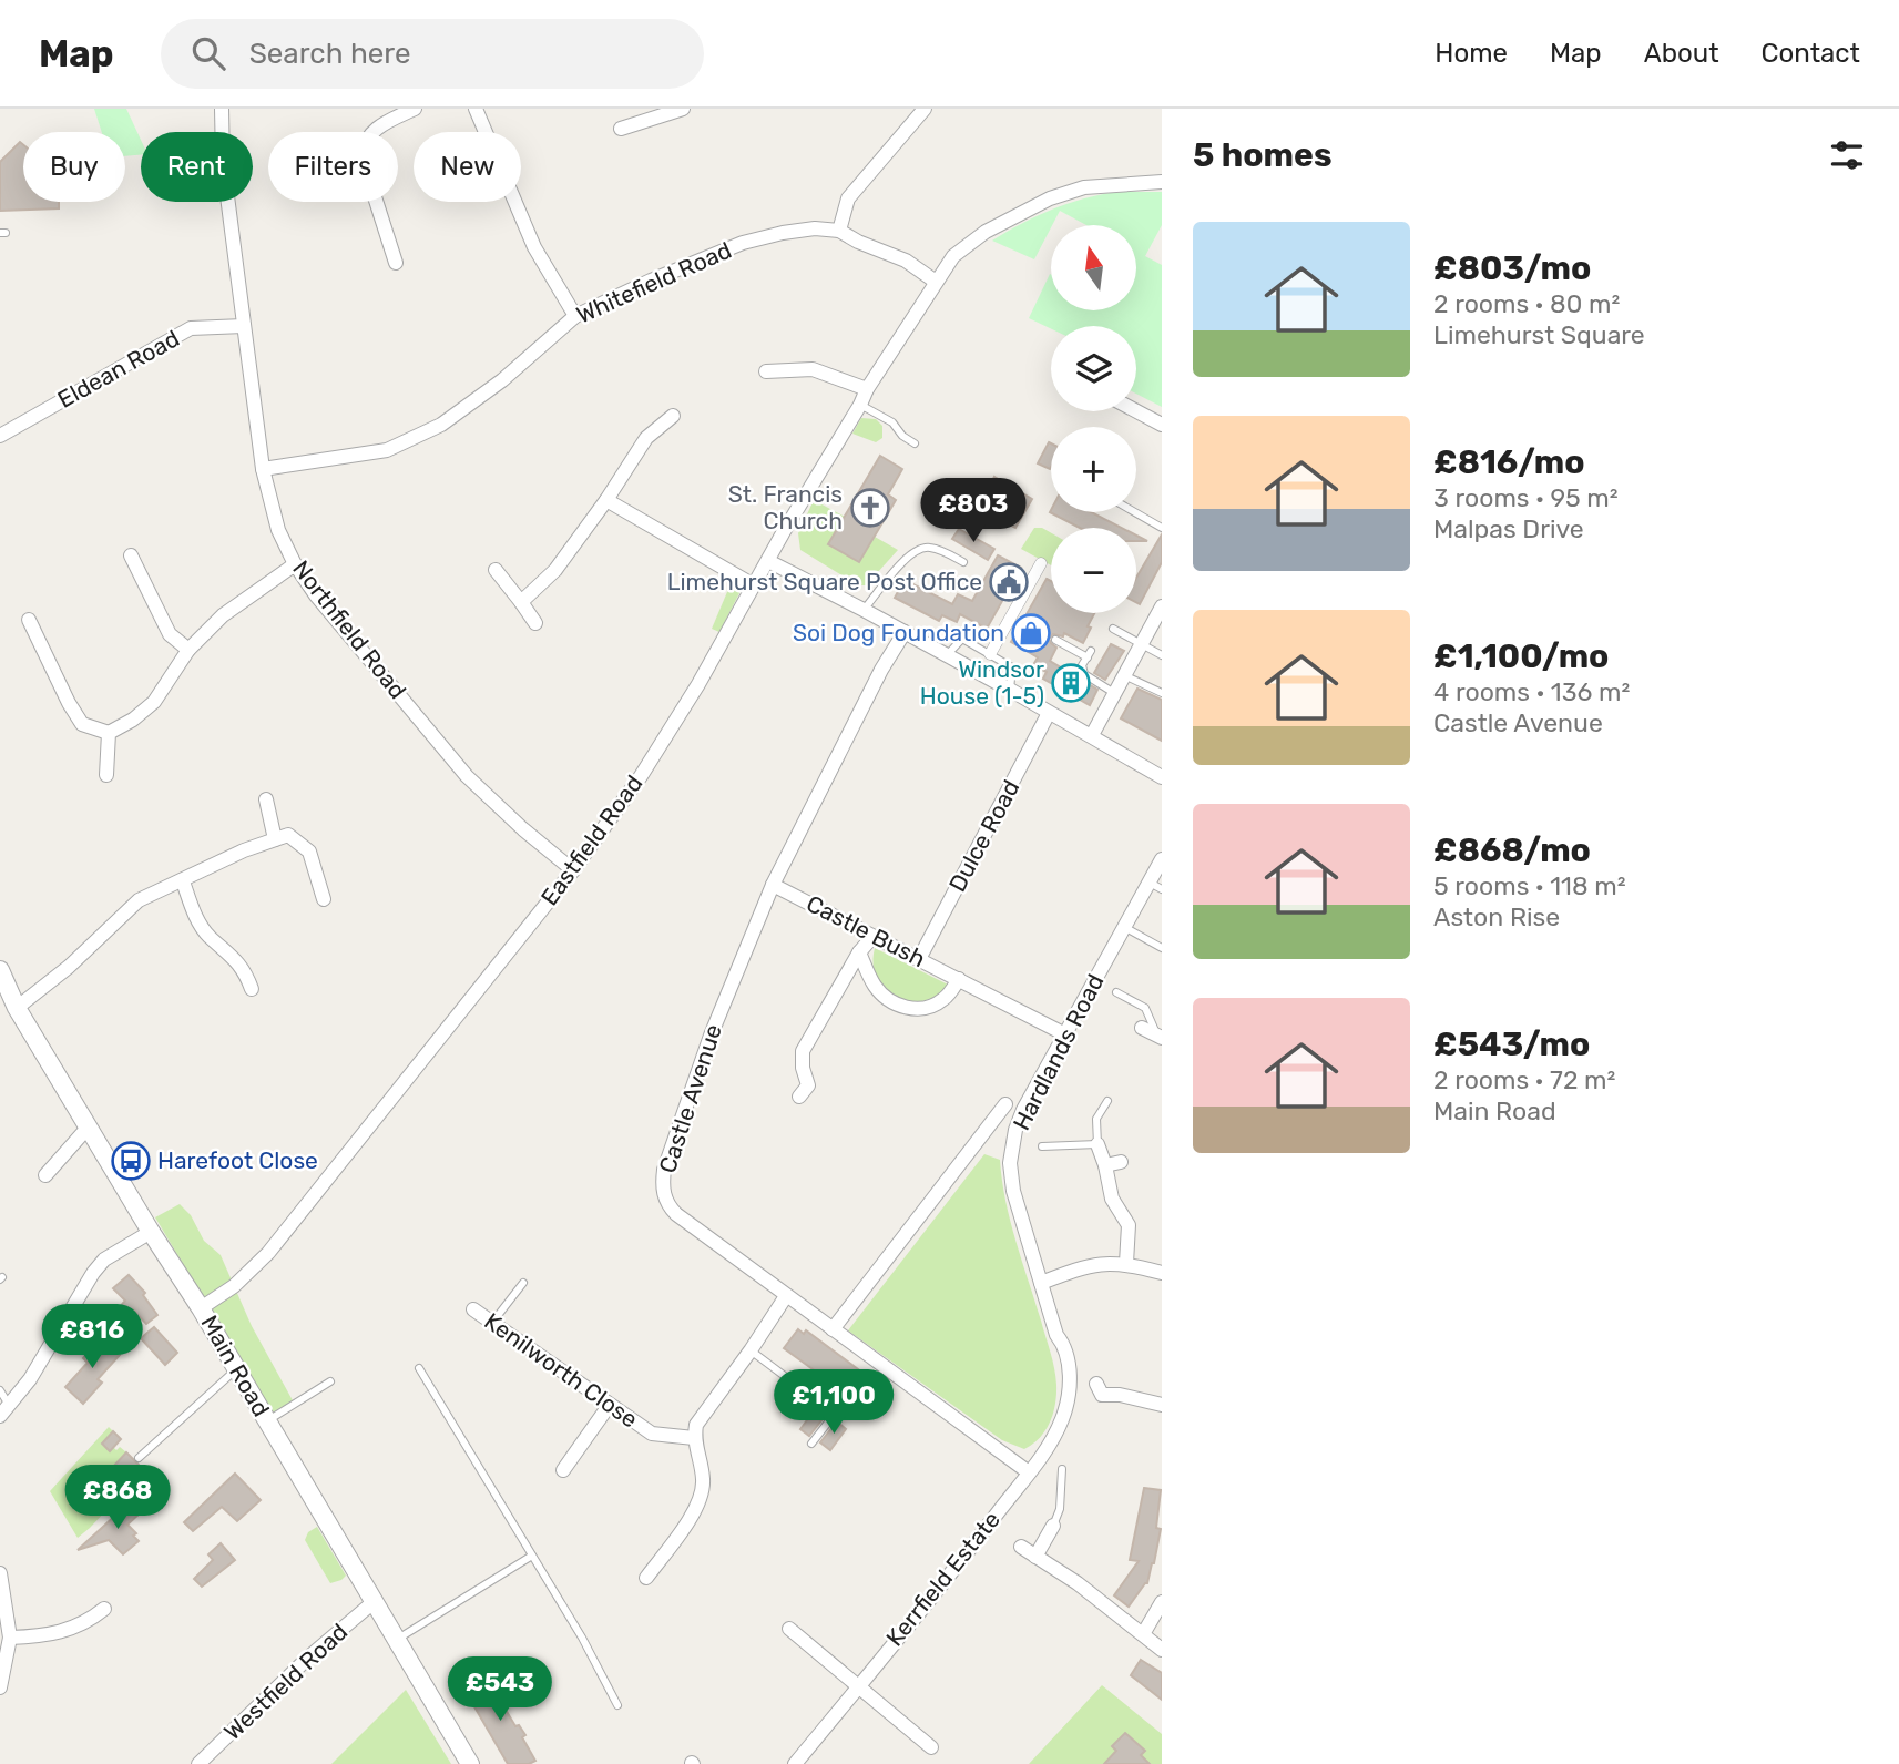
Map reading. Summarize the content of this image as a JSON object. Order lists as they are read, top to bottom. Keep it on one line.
{"streets":{"street":["Whitefield Road","Eldean Road","Northfield Road","Dulce Road","Eastfield Road","Castle Bush","Hardlands Road","Castle Avenue","Main Road","Kenilworth Close","Kerrfield Estate","Westfield Road"]},"crossings":[["Whitefield Road","Northfield Road"],["Whitefield Road","Eastfield Road"],["Eldean Road","Northfield Road"],["Northfield Road","Eastfield Road"],["Dulce Road","Castle Bush"],["Eastfield Road","Main Road"],["Castle Bush","Hardlands Road"],["Castle Bush","Castle Avenue"],["Hardlands Road","Castle Avenue"],["Hardlands Road","Kerrfield Estate"],["Castle Avenue","Kerrfield Estate"],["Main Road","Westfield Road"]],"places":{"church":["St. Francis Church"],"public building":["Limehurst Square Post Office"],"shop":["Soi Dog Foundation"],"building":["Windsor House (1-5)"],"bus stop":["Harefoot Close"]},"north":"top","page":{"header":"Map","search":"Search here","nav":["Home","Map","About","Contact"],"heading":"5 homes","chip":["Buy","Rent","Filters","New"],"list":[{"name":"£803/mo","note":"2 rooms · 80 m² · Limehurst Square"},{"name":"£816/mo","note":"3 rooms · 95 m² · Malpas Drive"},{"name":"£1,100/mo","note":"4 rooms · 136 m² · Castle Avenue"},{"name":"£868/mo","note":"5 rooms · 118 m² · Aston Rise"},{"name":"£543/mo","note":"2 rooms · 72 m² · Main Road"}],"map_buttons":["+","−"],"price":["£803","£816","£1,100","£868","£543"]}}
